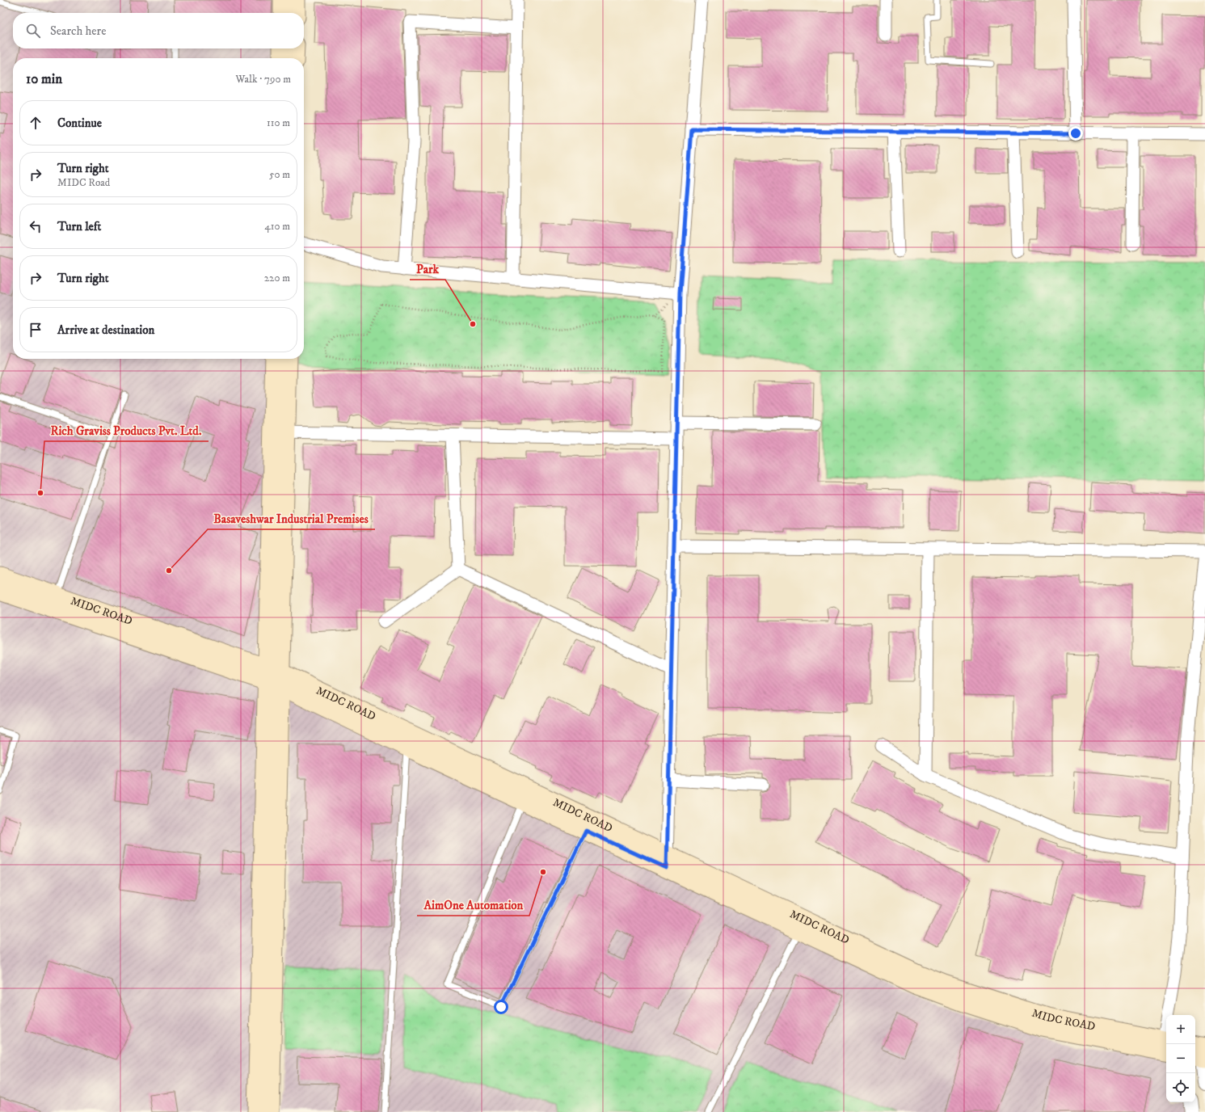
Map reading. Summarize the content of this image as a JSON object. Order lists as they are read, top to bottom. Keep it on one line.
{"streets":{"main road":["MIDC ROAD"]},"places":["Park","Rich Graviss Products Pvt. Ltd.","Basaveshwar Industrial Premises","AimOne Automation"],"page":{"search":"Search here","heading":["10 min","Walk · 790 m"],"list":[["Continue","110 m"],["Turn right","MIDC Road","50 m"],["Turn left","410 m"],["Turn right","220 m"],"Arrive at destination"],"map_buttons":["+","−"]}}
